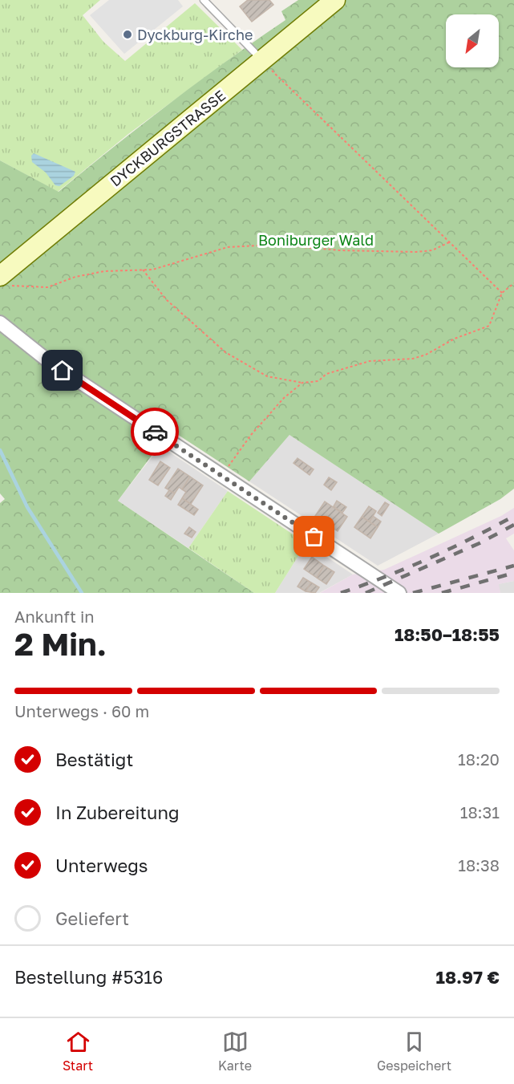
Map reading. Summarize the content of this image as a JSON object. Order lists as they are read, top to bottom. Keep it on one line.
{"streets":{"street":["DYCKBURGSTRASSE"]},"parks":["Boniburger Wald"],"places":["Dyckburg-Kirche"],"north":"bottom left","page":{"heading":["2 Min.","Ankunft in","18:50–18:55"],"panel":["Bestellung #5316","18.97 €"],"bar":"Unterwegs · 60 m","list":[["Bestätigt","18:20"],["In Zubereitung","18:31"],["Unterwegs","18:38"],"Geliefert"],"tabs":["Start","Karte","Gespeichert"]}}
